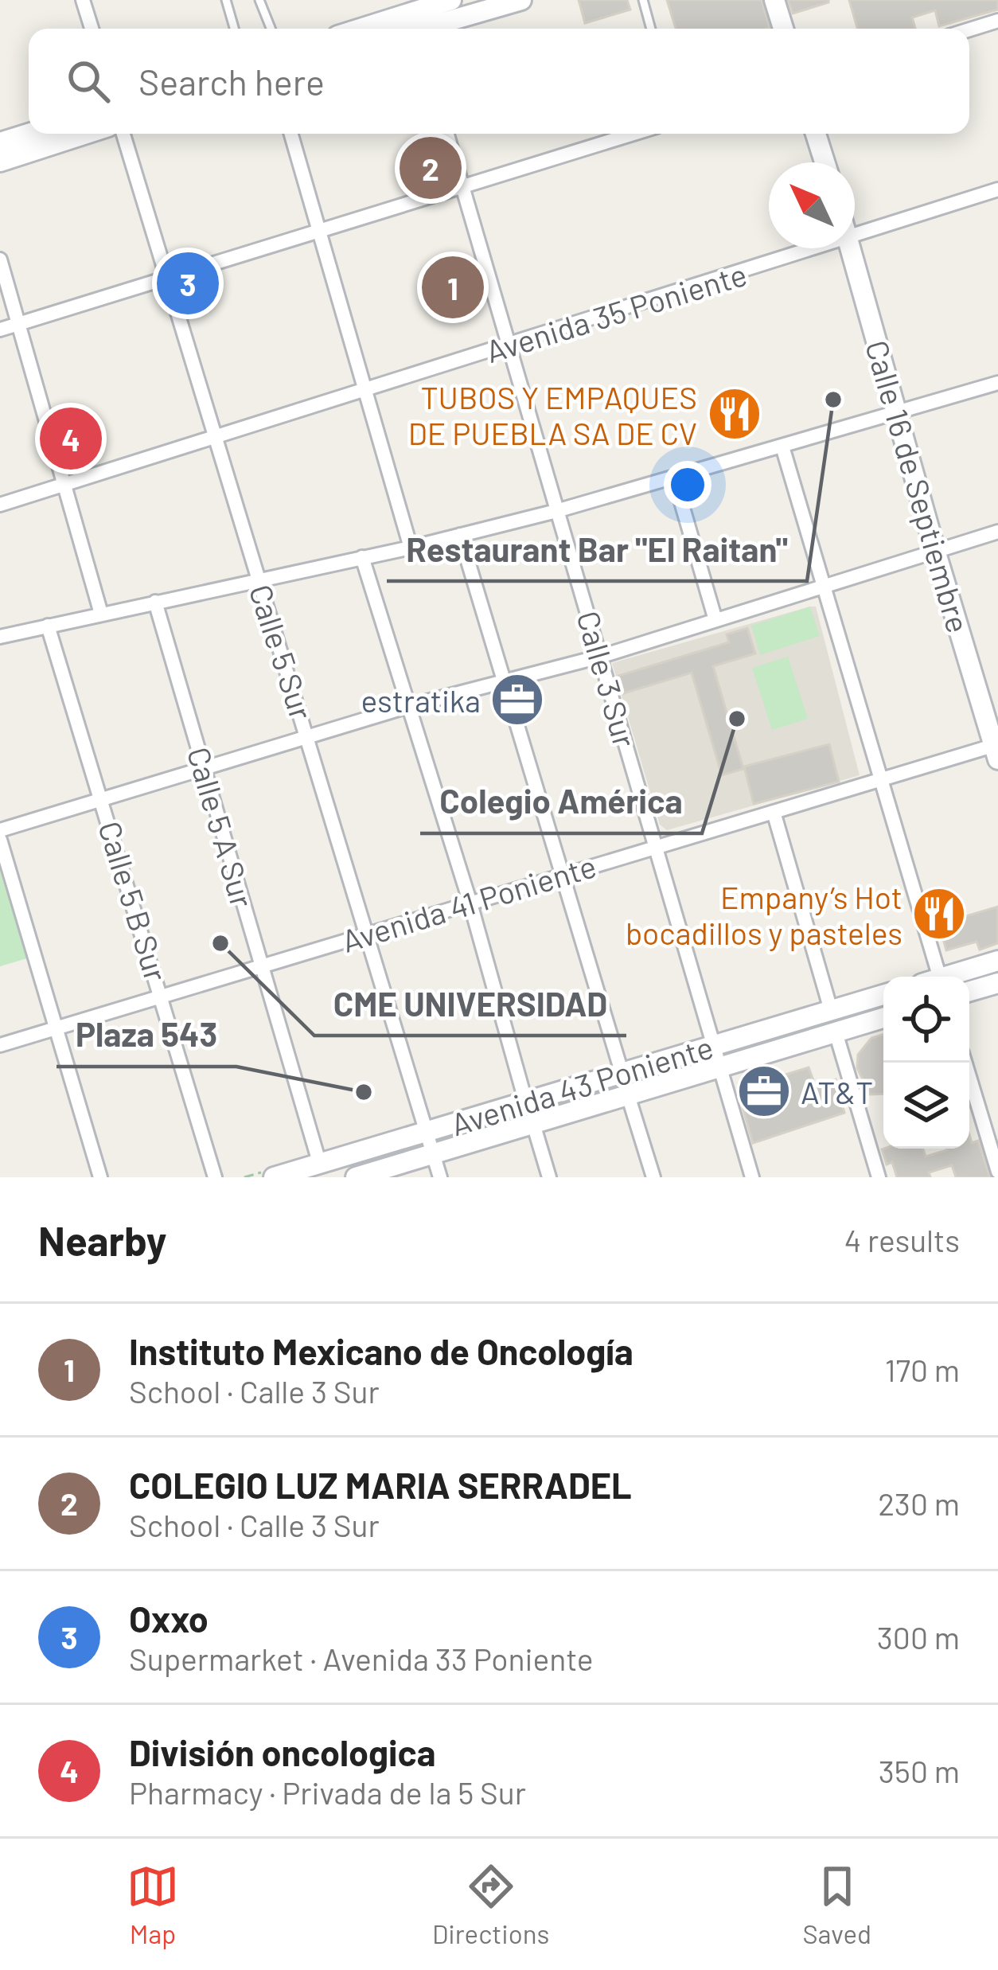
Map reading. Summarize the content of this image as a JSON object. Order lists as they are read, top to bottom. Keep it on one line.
{"streets":{"main road":["Calle 16 de Septiembre","Avenida 43 Poniente"],"street":["Avenida 35 Poniente","Calle 5 Sur","Calle 3 Sur","Calle 5 A Sur","Calle 5 B Sur","Avenida 41 Poniente"]},"crossings":[["Avenida 35 Poniente","Calle 5 Sur"],["Avenida 35 Poniente","Calle 3 Sur"],["Calle 16 de Septiembre","Avenida 41 Poniente"],["Calle 5 Sur","Avenida 41 Poniente"],["Calle 5 Sur","Avenida 43 Poniente"],["Calle 3 Sur","Avenida 41 Poniente"],["Calle 3 Sur","Avenida 43 Poniente"],["Calle 5 A Sur","Avenida 41 Poniente"],["Calle 5 A Sur","Avenida 43 Poniente"],["Calle 5 B Sur","Avenida 41 Poniente"]],"places":{"other":["Restaurant Bar \"El Raitan\"","Colegio América","CME UNIVERSIDAD","Plaza 543"],"restaurant":["TUBOS Y EMPAQUES DE PUEBLA SA DE CV","Empany’s Hot bocadillos y pasteles"],"office":["estratika","AT&T"]},"north":"top left","page":{"search":"Search here","pins":["2","3","1","4"],"heading":["Nearby","4 results"],"list":[{"mark":"1","name":"Instituto Mexicano de Oncología","note":"School · Calle 3 Sur","value":"170 m"},{"mark":"2","name":"COLEGIO LUZ MARIA SERRADEL","note":"School · Calle 3 Sur","value":"230 m"},{"mark":"3","name":"Oxxo","note":"Supermarket · Avenida 33 Poniente","value":"300 m"},{"mark":"4","name":"División oncologica","note":"Pharmacy · Privada de la 5 Sur","value":"350 m"}],"nav":["Map","Directions","Saved"]}}
